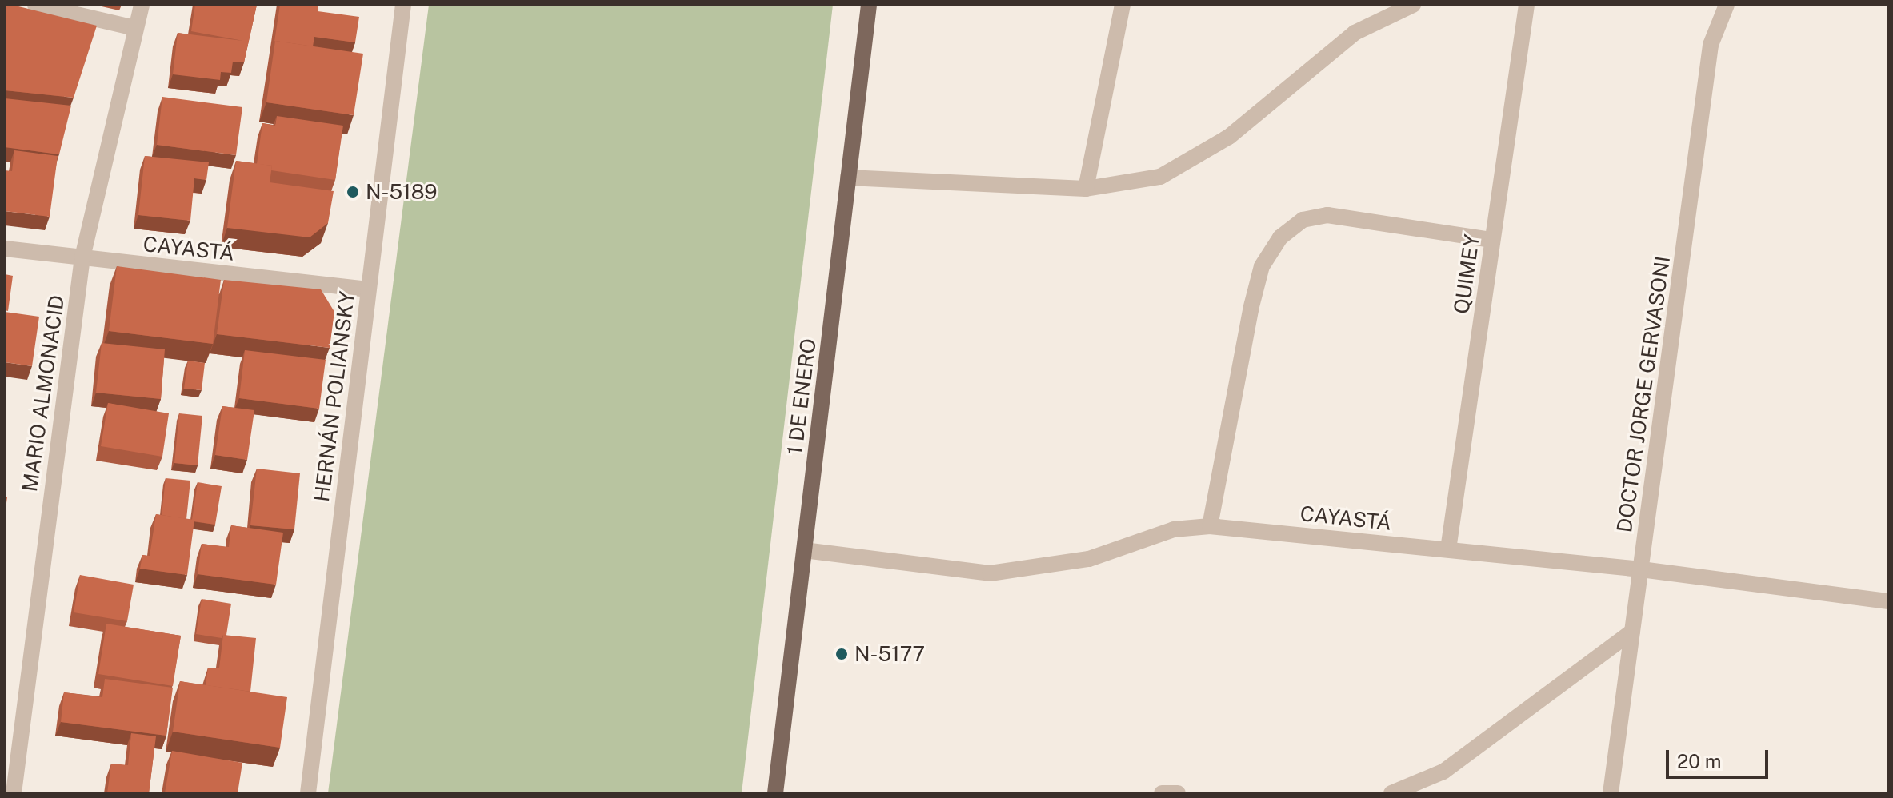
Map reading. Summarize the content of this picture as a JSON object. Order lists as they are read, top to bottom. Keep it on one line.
{"streets":{"main road":["1 DE ENERO"],"street":["CAYASTÁ","QUIMEY","MARIO ALMONACID","DOCTOR JORGE GERVASONI","HERNÁN POLIANSKY"]},"crossings":[["CAYASTÁ","QUIMEY"],["CAYASTÁ","MARIO ALMONACID"],["CAYASTÁ","DOCTOR JORGE GERVASONI"],["CAYASTÁ","HERNÁN POLIANSKY"],["CAYASTÁ","1 DE ENERO"]],"places":["N-5189","N-5177"],"scale_bar":"20 m"}
